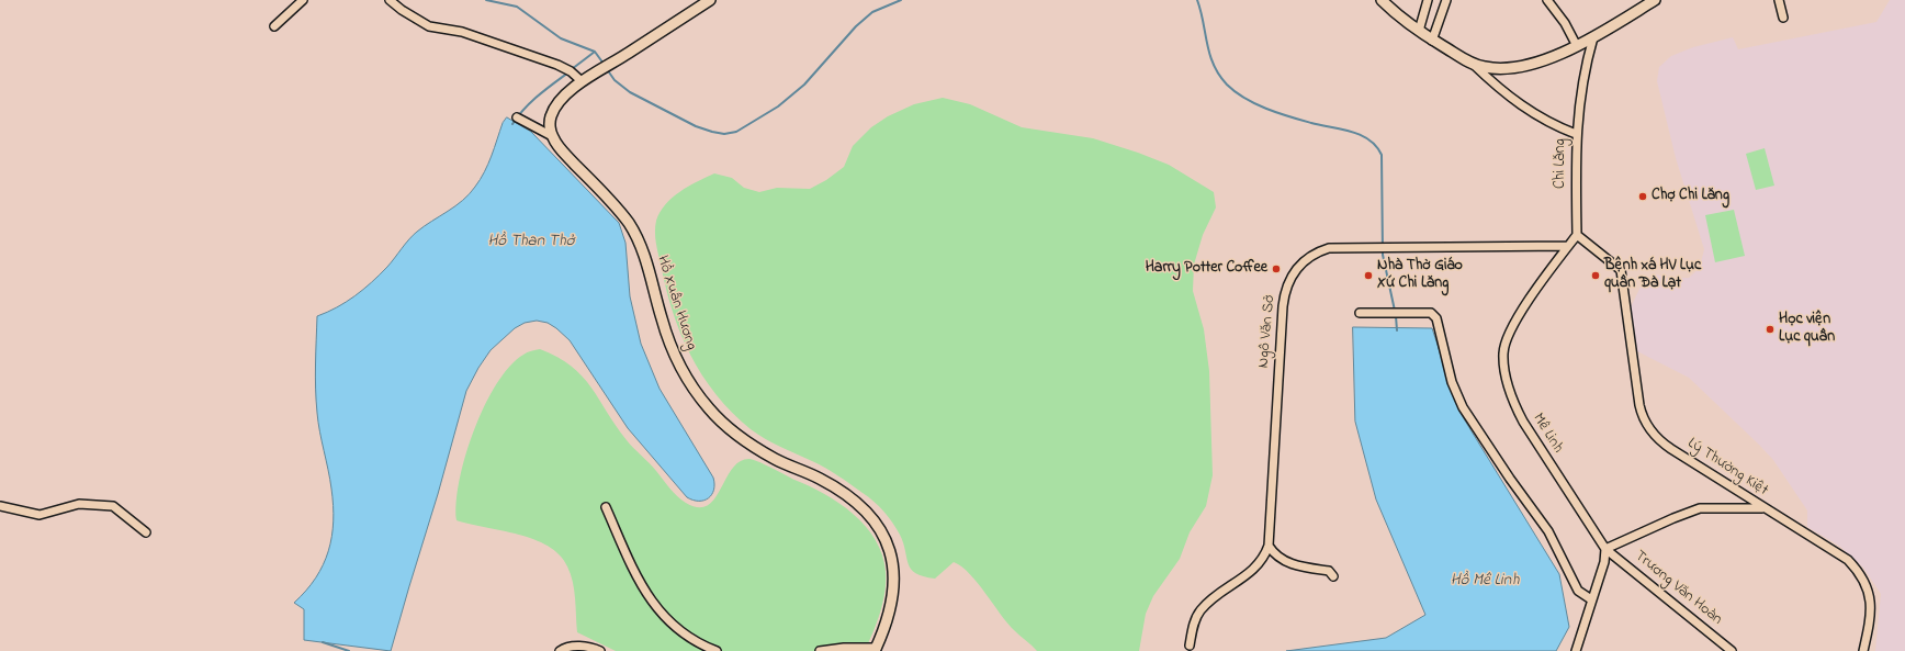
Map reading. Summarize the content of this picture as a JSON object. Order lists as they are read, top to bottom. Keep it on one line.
{"streets":{"main road":["Hồ Xuân Hương"],"street":["Chi Lăng","Ngô Văn Sở","Mê Linh","Lý Thường Kiệt","Trương Văn Hoàn"]},"crossings":[["Chi Lăng","Mê Linh"],["Chi Lăng","Lý Thường Kiệt"],["Ngô Văn Sở","Mê Linh"],["Mê Linh","Lý Thường Kiệt"],["Mê Linh","Trương Văn Hoàn"]],"water":["Hồ Than Thở","Hồ Mê Linh"],"places":["Chợ Chi Lăng","Harry Potter Coffee","Nhà Thờ Giáo Xứ Chi Lăng","Bệnh xá HV Lục quân Đà Lạt","Học viện Lục quân"]}
